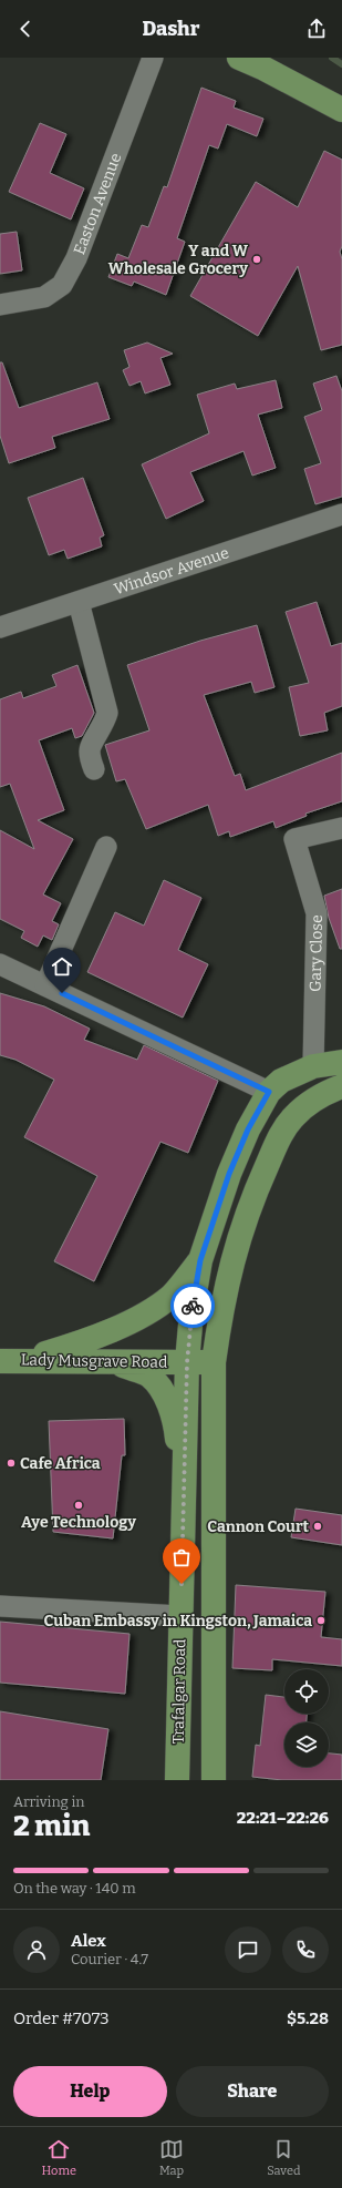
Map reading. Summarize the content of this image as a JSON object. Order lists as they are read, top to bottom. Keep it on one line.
{"streets":{"main road":["Lady Musgrave Road","Trafalgar Road"],"street":["Easton Avenue","Windsor Avenue","Gary Close"]},"crossings":[["Gary Close","Lady Musgrave Road"],["Lady Musgrave Road","Trafalgar Road"]],"places":["Y and W Wholesale Grocery","Cafe Africa","Aye Technology","Cannon Court","Cuban Embassy in Kingston, Jamaica"],"page":{"header":"Dashr","heading":["2 min","Arriving in","22:21–22:26"],"panel":["Alex","Courier · 4.7","Order #7073","$5.28"],"bar":"On the way · 140 m","buttons":["Help","Share"],"tabs":["Home","Map","Saved"]}}
